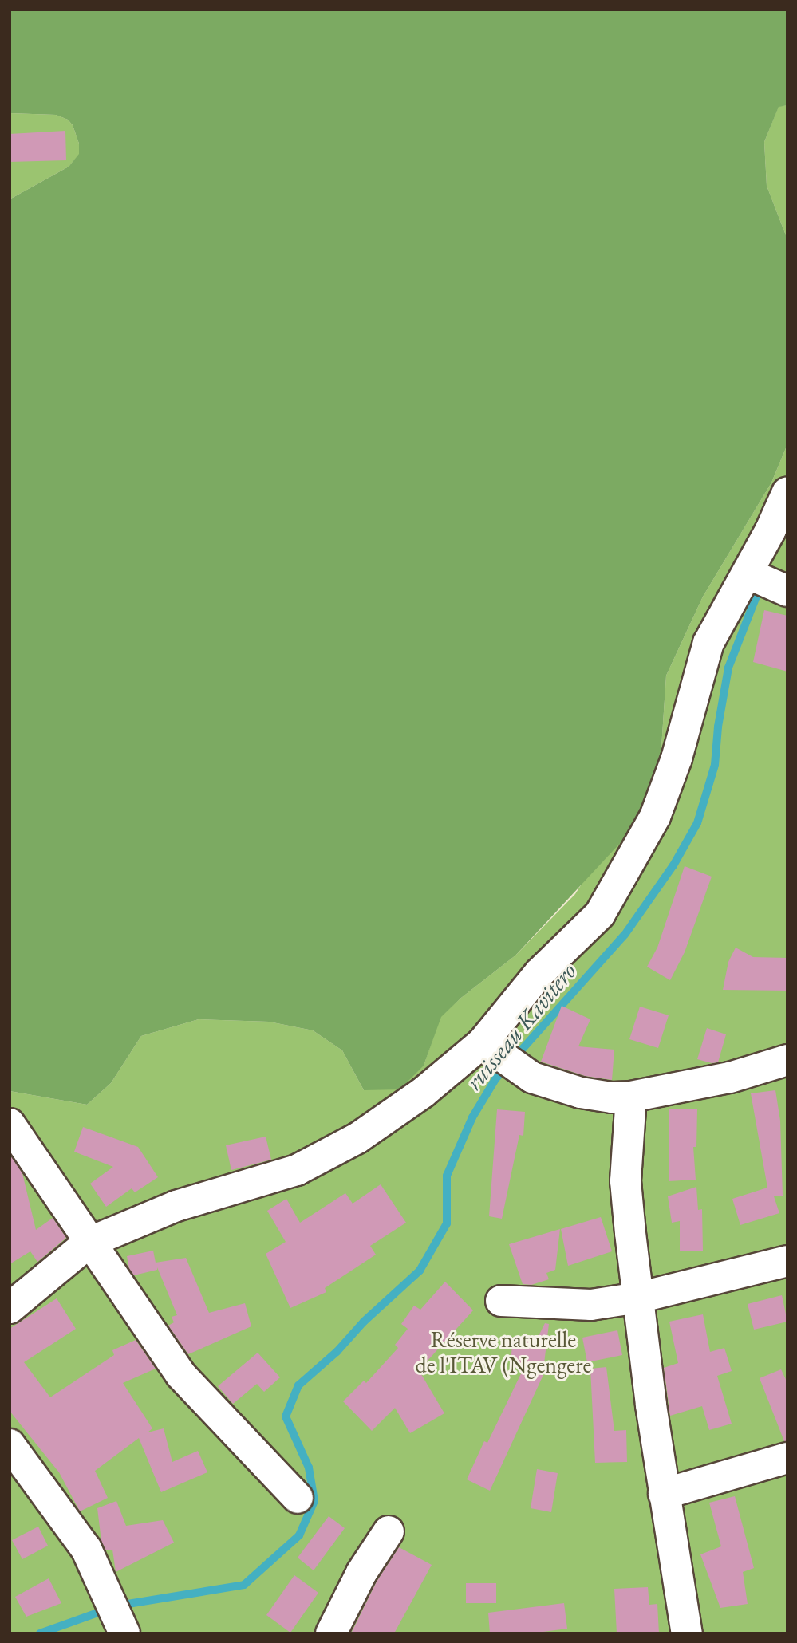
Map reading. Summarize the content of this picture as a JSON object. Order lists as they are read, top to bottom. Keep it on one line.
{"water":["ruisseau Kavitero"],"parks":["Réserve naturelle de l'ITAV (Ngengere"]}
